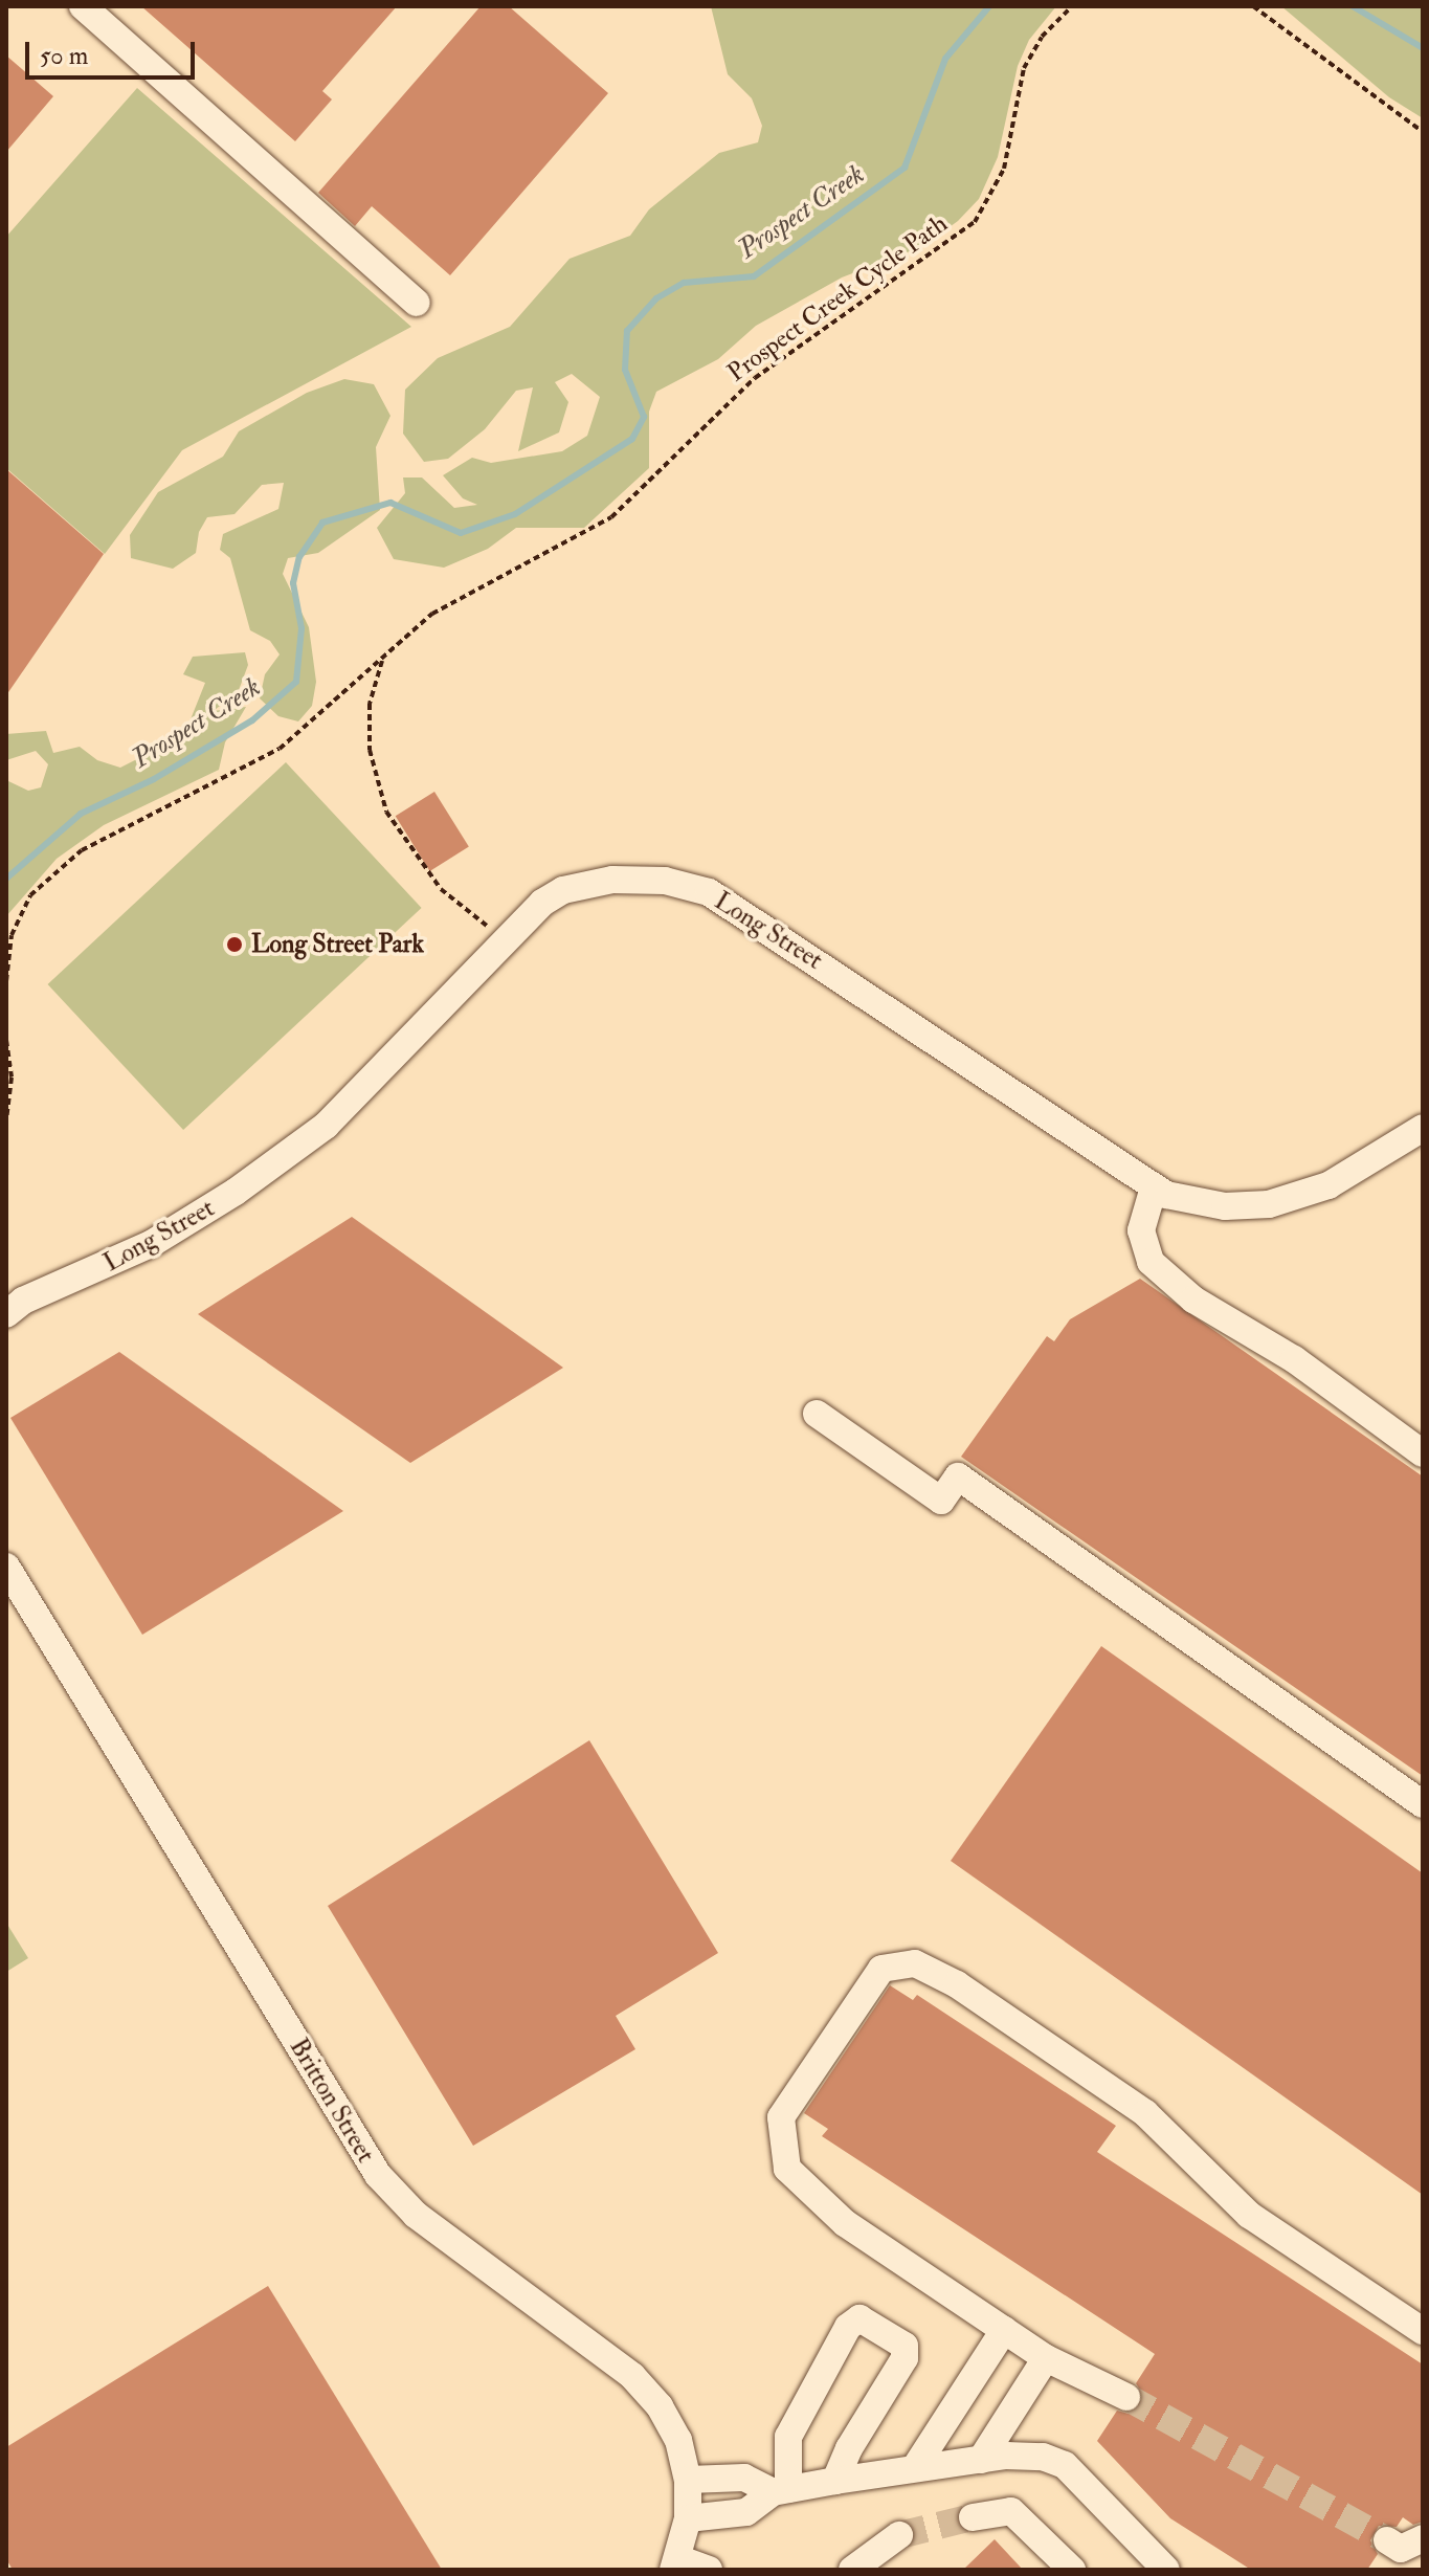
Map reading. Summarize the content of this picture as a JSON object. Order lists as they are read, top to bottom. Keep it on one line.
{"streets":{"street":["Long Street","Britton Street"],"path":["Prospect Creek Cycle Path"]},"water":["Prospect Creek"],"places":["Long Street Park"],"scale_bar":"50 m"}
